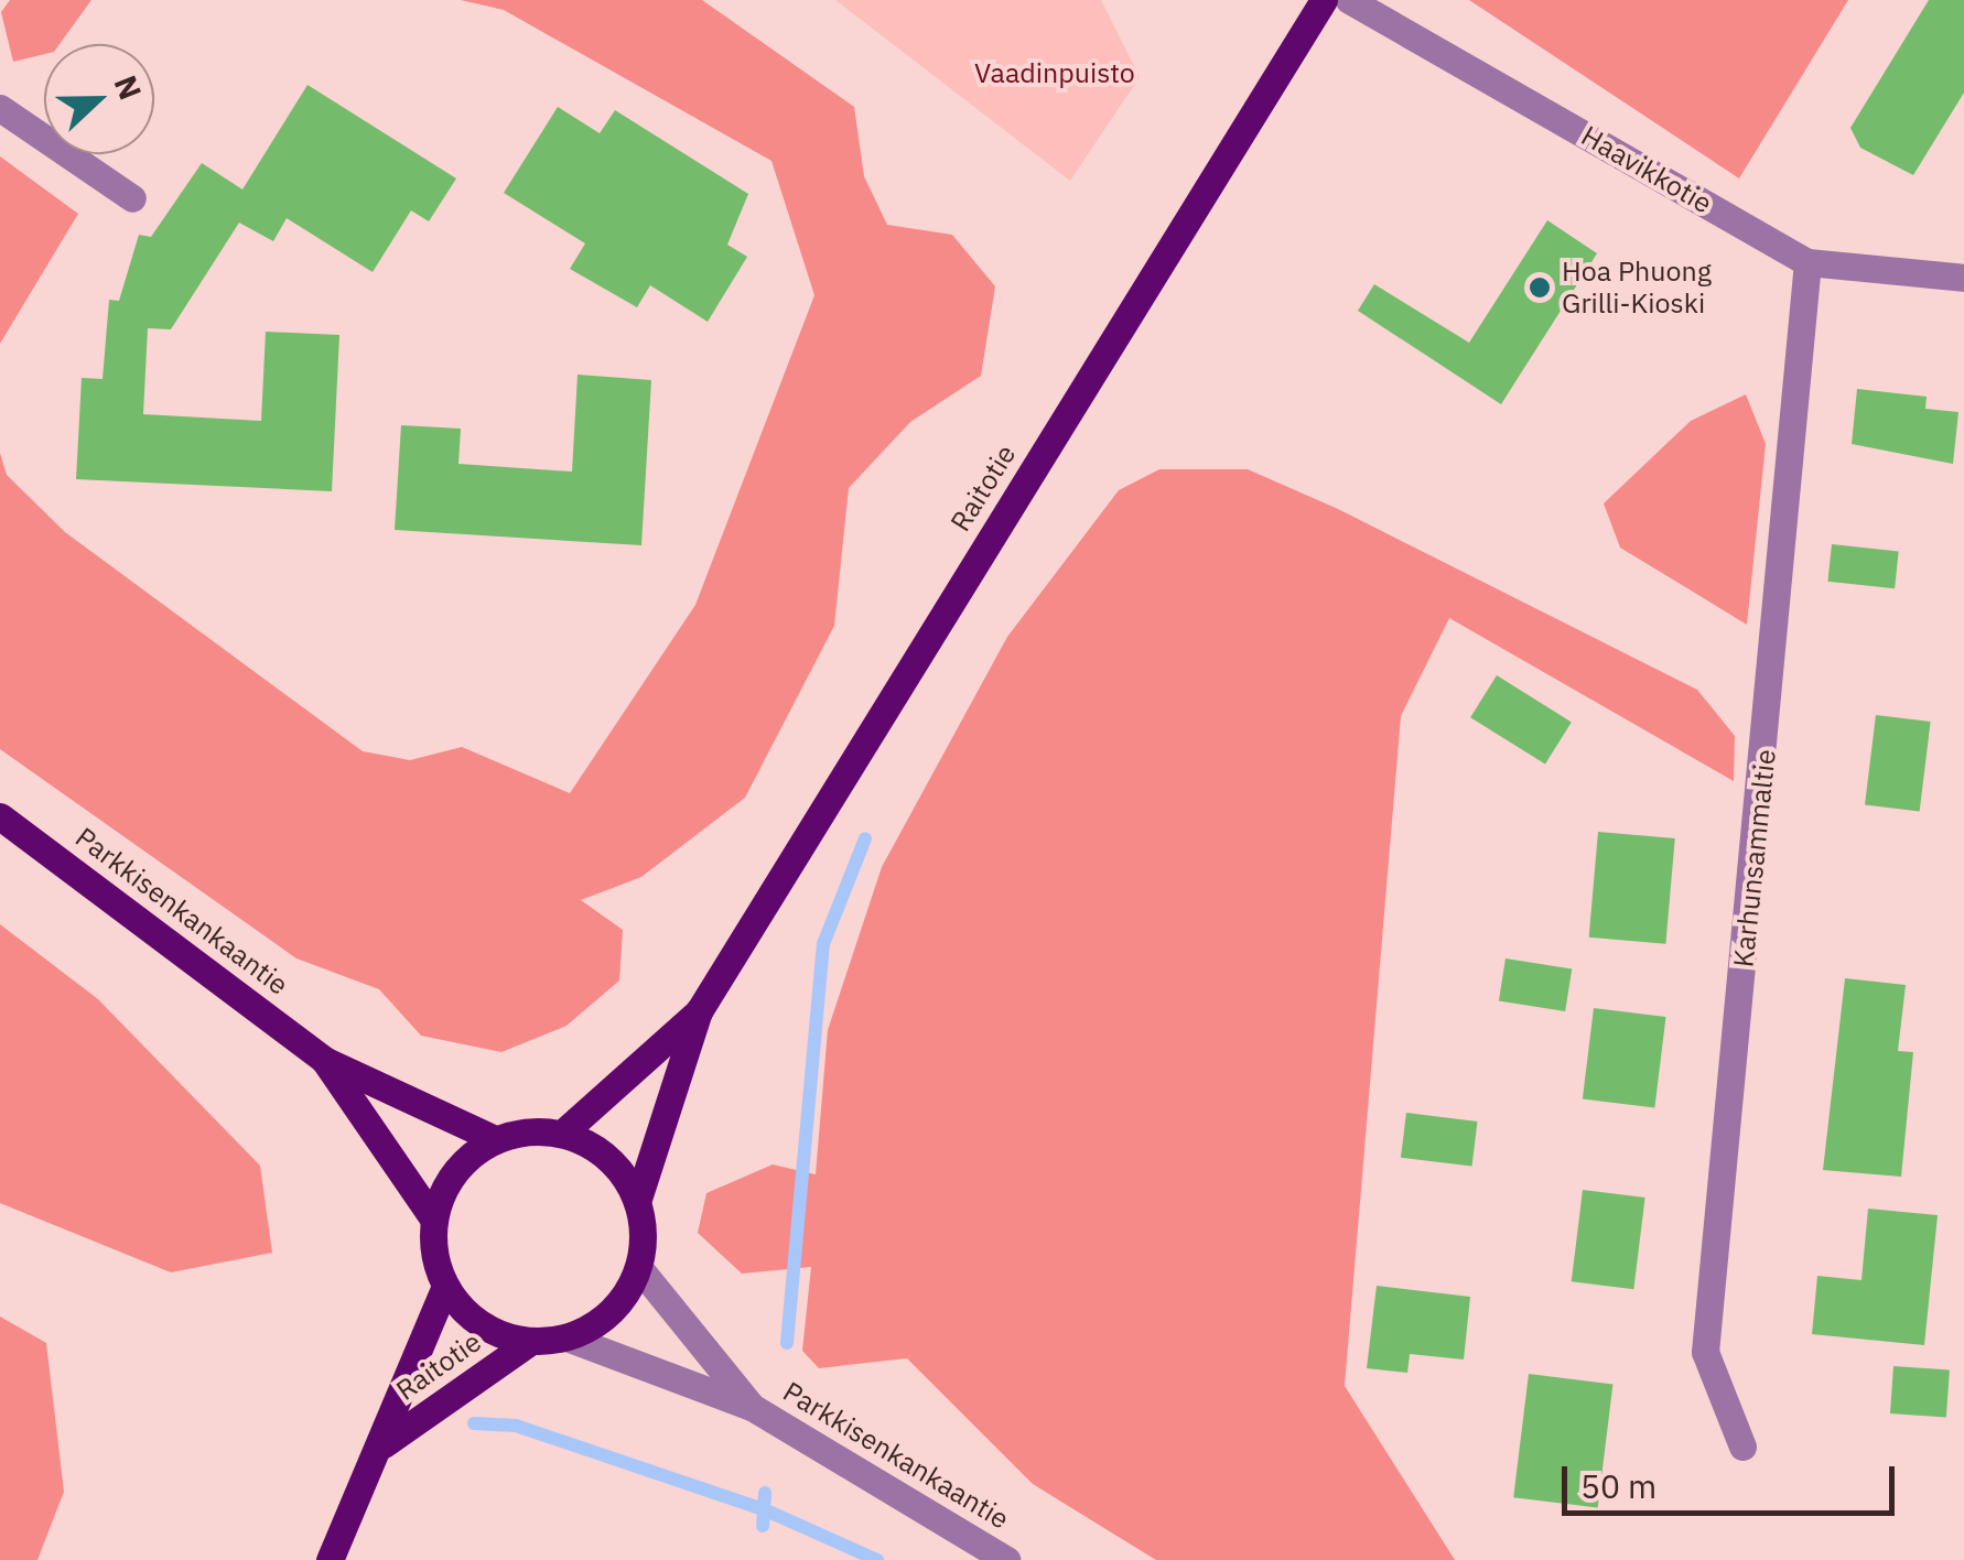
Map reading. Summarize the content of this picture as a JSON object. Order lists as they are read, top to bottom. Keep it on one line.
{"streets":{"main road":["Raitotie","Parkkisenkankaantie"],"street":["Haavikkotie","Karhunsammaltie"]},"crossings":[["Haavikkotie","Karhunsammaltie"],["Raitotie","Parkkisenkankaantie"]],"parks":["Vaadinpuisto"],"places":["Hoa Phuong Grilli-Kioski"],"scale_bar":"50 m","north":"right"}
